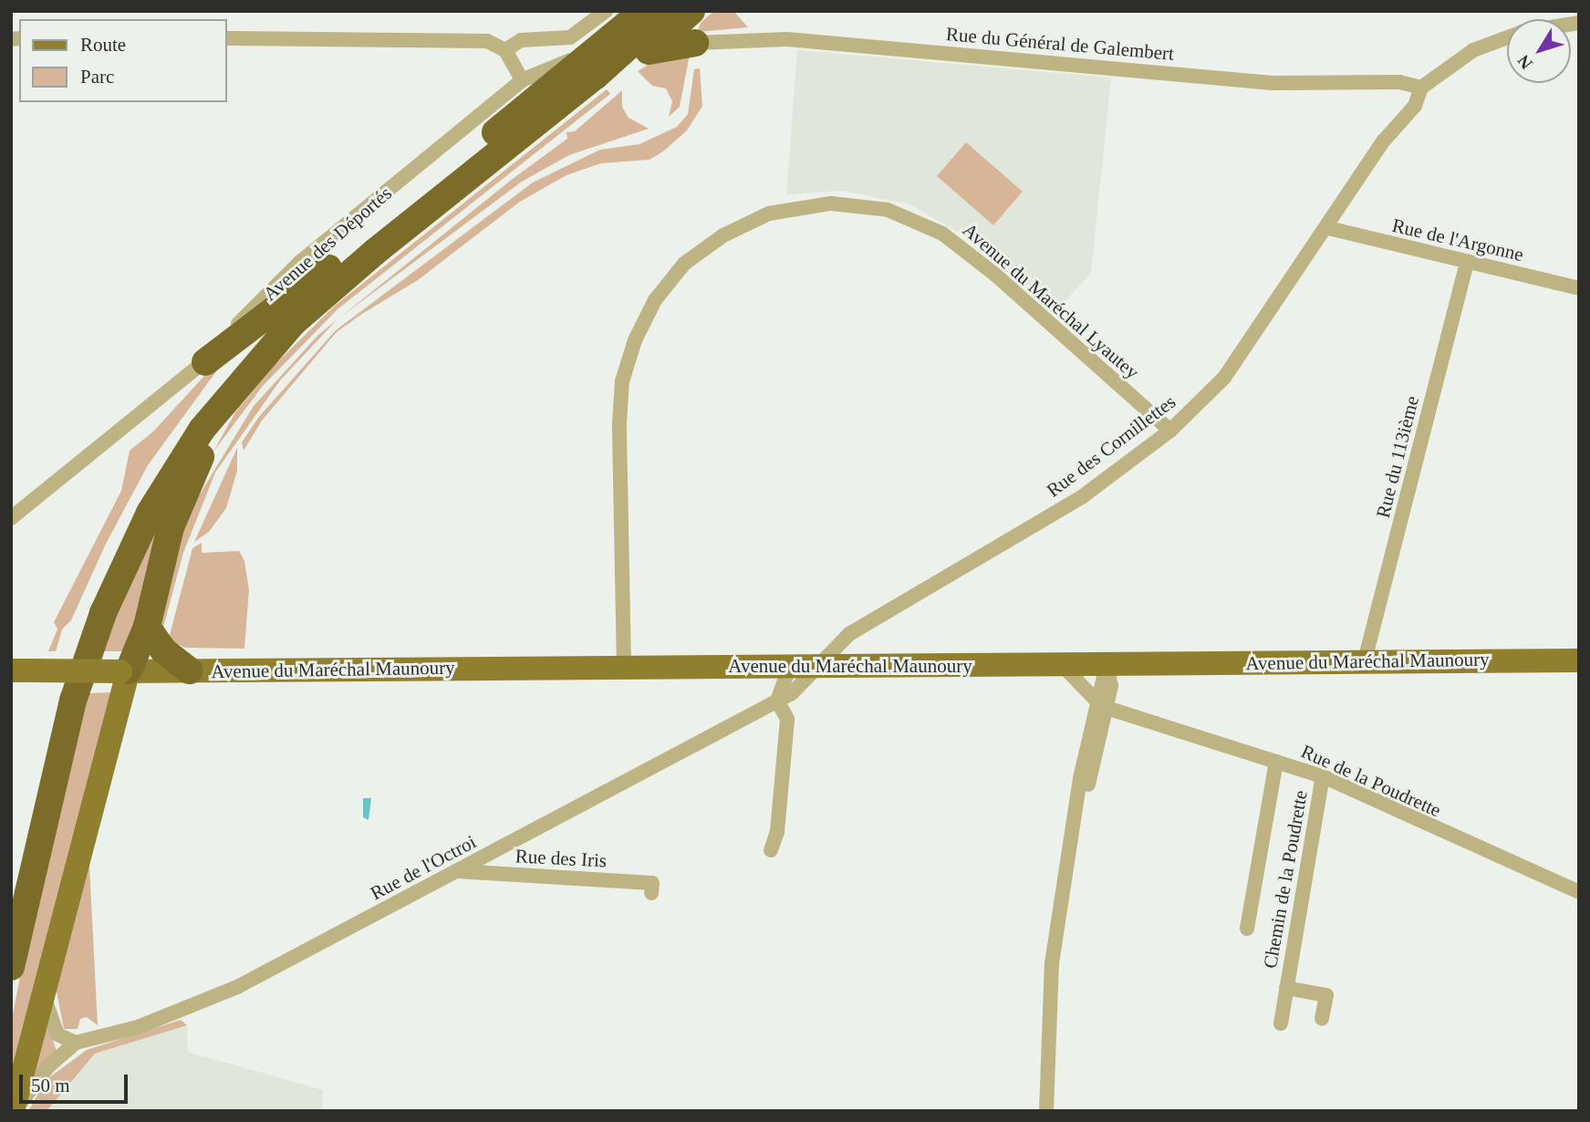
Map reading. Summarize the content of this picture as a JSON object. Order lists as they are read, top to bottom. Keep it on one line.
{"streets":{"highway":["Avenue des Déportés"],"main road":["Avenue du Maréchal Maunoury"],"street":["Rue du Général de Galembert","Rue de l'Argonne","Avenue du Maréchal Lyautey","Rue des Cornillettes","Rue du 113ième","Rue de la Poudrette","Rue des Iris","Rue de l'Octroi","Chemin de la Poudrette"]},"crossings":[["Rue du Général de Galembert","Rue des Cornillettes"],["Rue de l'Argonne","Rue des Cornillettes"],["Rue de l'Argonne","Rue du 113ième"],["Avenue du Maréchal Lyautey","Rue des Cornillettes"],["Avenue du Maréchal Lyautey","Avenue du Maréchal Maunoury"],["Rue des Cornillettes","Avenue du Maréchal Maunoury"],["Rue des Cornillettes","Rue de l'Octroi"],["Rue du 113ième","Avenue du Maréchal Maunoury"],["Avenue du Maréchal Maunoury","Rue de l'Octroi"],["Rue de la Poudrette","Chemin de la Poudrette"],["Rue des Iris","Rue de l'Octroi"]],"legend":["Route","Parc"],"scale_bar":"50 m","north":"bottom left"}
